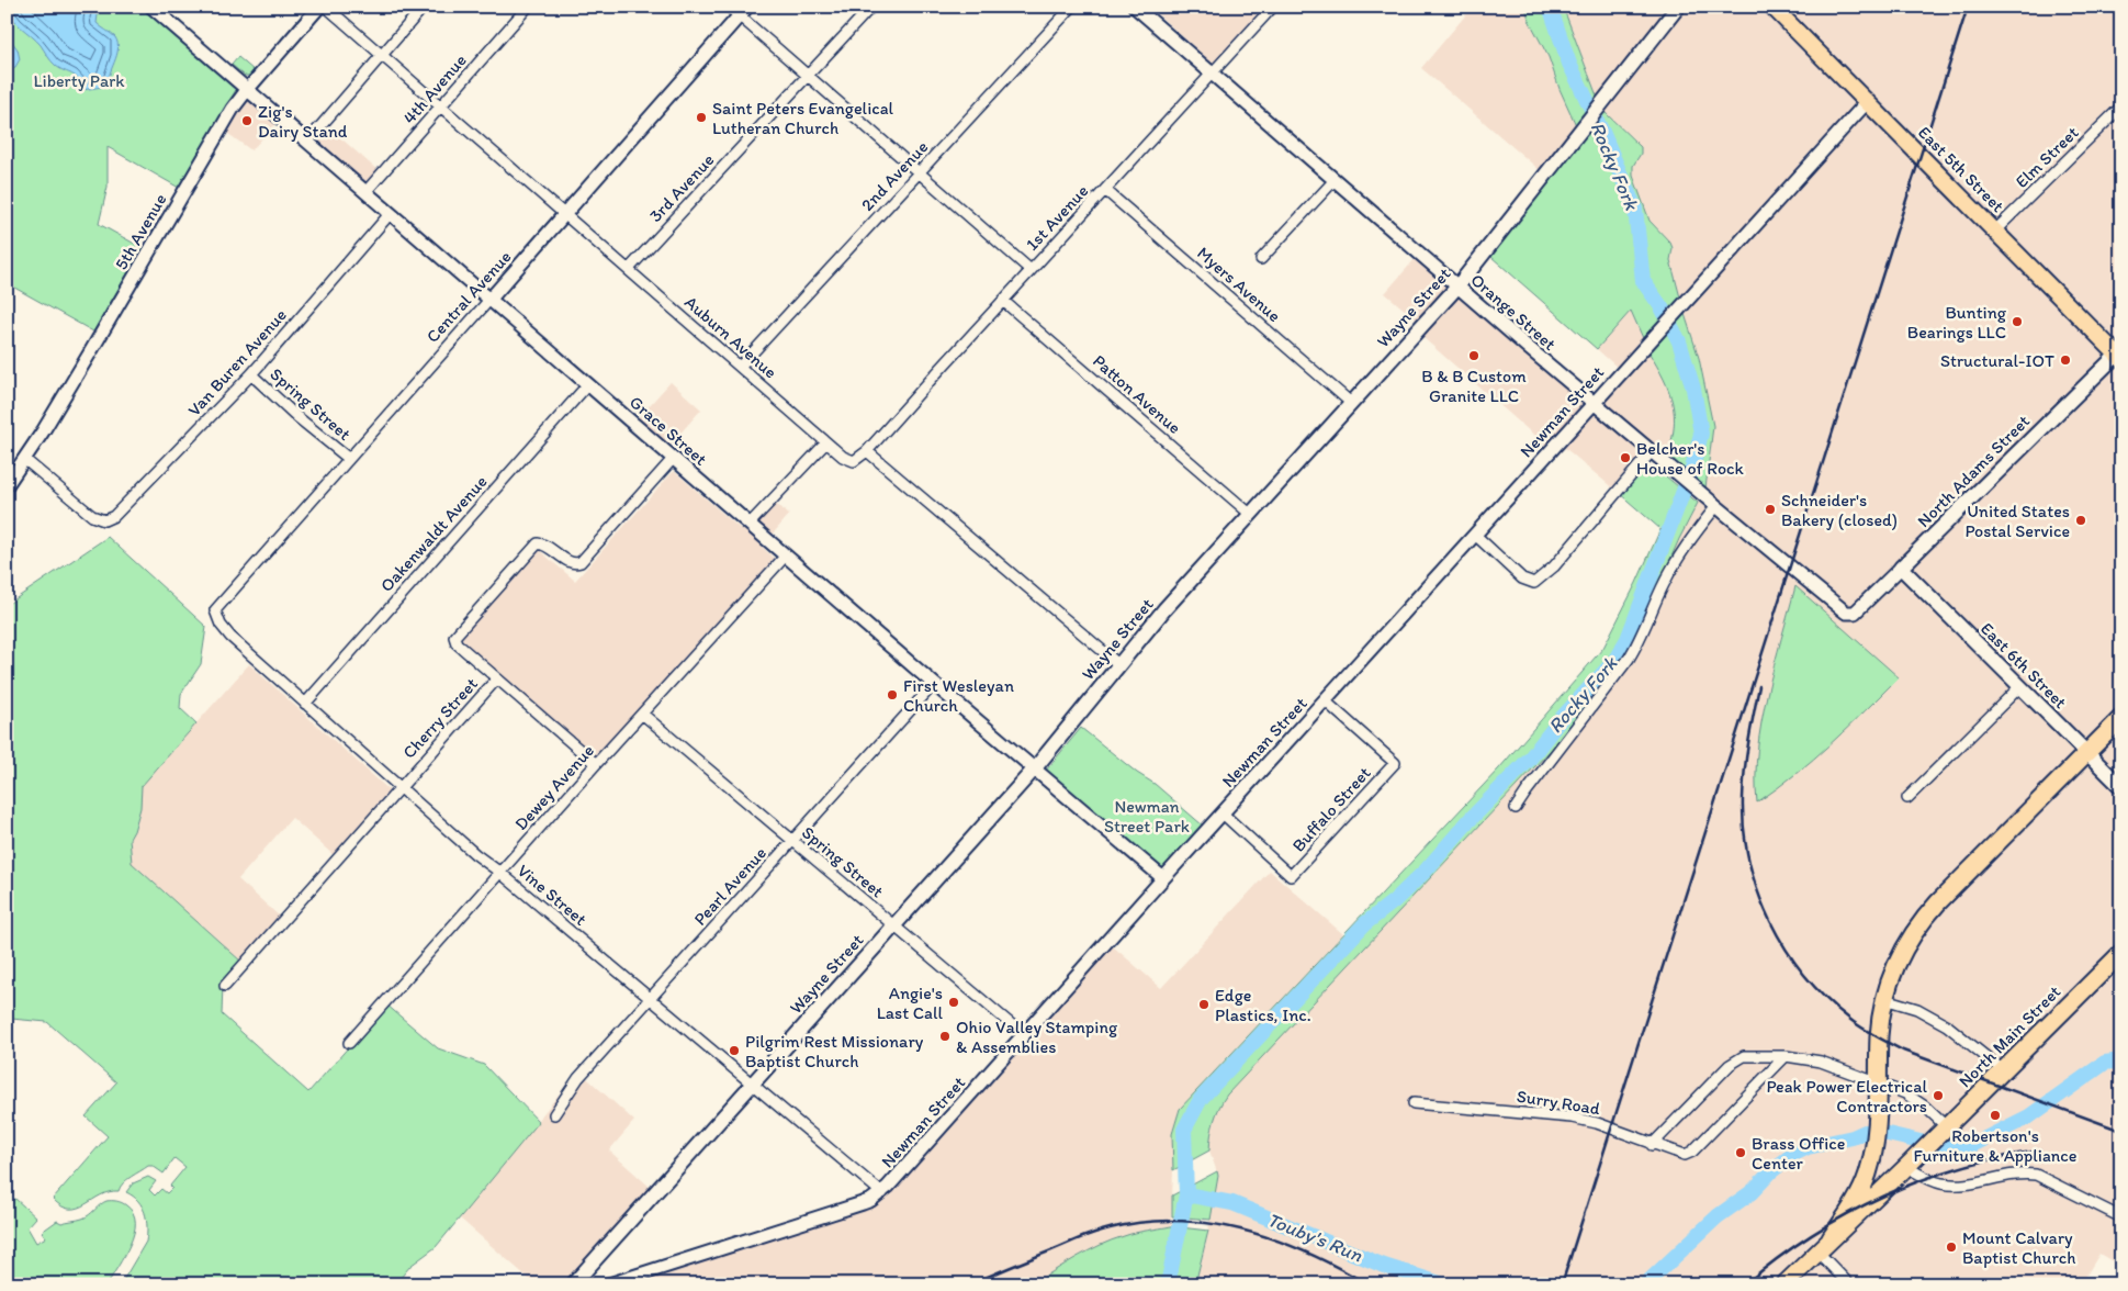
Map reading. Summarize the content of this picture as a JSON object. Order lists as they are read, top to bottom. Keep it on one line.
{"streets":{"highway":["North Main Street"],"main road":["East 5th Street","Wayne Street","North Adams Street","East 6th Street"],"street":["4th Avenue","Elm Street","2nd Avenue","3rd Avenue","1st Avenue","5th Avenue","Myers Avenue","Central Avenue","Orange Street","Auburn Avenue","Van Buren Avenue","Patton Avenue","Spring Street","Newman Street","Grace Street","Oakenwaldt Avenue","Cherry Street","Dewey Avenue","Buffalo Street","Pearl Avenue","Vine Street","Surry Road"]},"crossings":[["4th Avenue","Auburn Avenue"],["4th Avenue","Grace Street"],["Elm Street","East 5th Street"],["East 5th Street","Newman Street"],["East 5th Street","North Adams Street"],["2nd Avenue","Auburn Avenue"],["3rd Avenue","Auburn Avenue"],["1st Avenue","Myers Avenue"],["1st Avenue","Orange Street"],["1st Avenue","Auburn Avenue"],["1st Avenue","Patton Avenue"],["5th Avenue","Van Buren Avenue"],["5th Avenue","Grace Street"],["Myers Avenue","Wayne Street"],["Central Avenue","Auburn Avenue"],["Central Avenue","Spring Street"],["Central Avenue","Grace Street"],["Central Avenue","Vine Street"],["Wayne Street","Orange Street"],["Wayne Street","Patton Avenue"],["Wayne Street","Spring Street"],["Wayne Street","Grace Street"],["Wayne Street","Vine Street"],["Orange Street","Newman Street"],["Orange Street","North Adams Street"],["Van Buren Avenue","Spring Street"],["Van Buren Avenue","Grace Street"],["Spring Street","Newman Street"],["Spring Street","Dewey Avenue"],["Spring Street","Pearl Avenue"],["Newman Street","Grace Street"],["Newman Street","Buffalo Street"],["Newman Street","Vine Street"],["Grace Street","Oakenwaldt Avenue"],["Grace Street","Cherry Street"],["Grace Street","Dewey Avenue"],["Grace Street","Pearl Avenue"],["North Adams Street","East 6th Street"],["Oakenwaldt Avenue","Vine Street"],["Cherry Street","Vine Street"],["Dewey Avenue","Vine Street"],["Pearl Avenue","Vine Street"]],"water":["Rocky Fork","Touby's Run"],"parks":["Liberty Park","Newman Street Park"],"places":["Saint Peters Evangelical Lutheran Church","Zig's Dairy Stand","Bunting Bearings LLC","B & B Custom Granite LLC","Structural-IOT","Belcher's House of Rock","Schneider's Bakery (closed)","United States Postal Service","First Wesleyan Church","Angie's Last Call","Edge Plastics, Inc.","Ohio Valley Stamping & Assemblies","Pilgrim Rest Missionary Baptist Church","Peak Power Electrical Contractors","Robertson's Furniture & Appliance","Brass Office Center","Mount Calvary Baptist Church"]}
